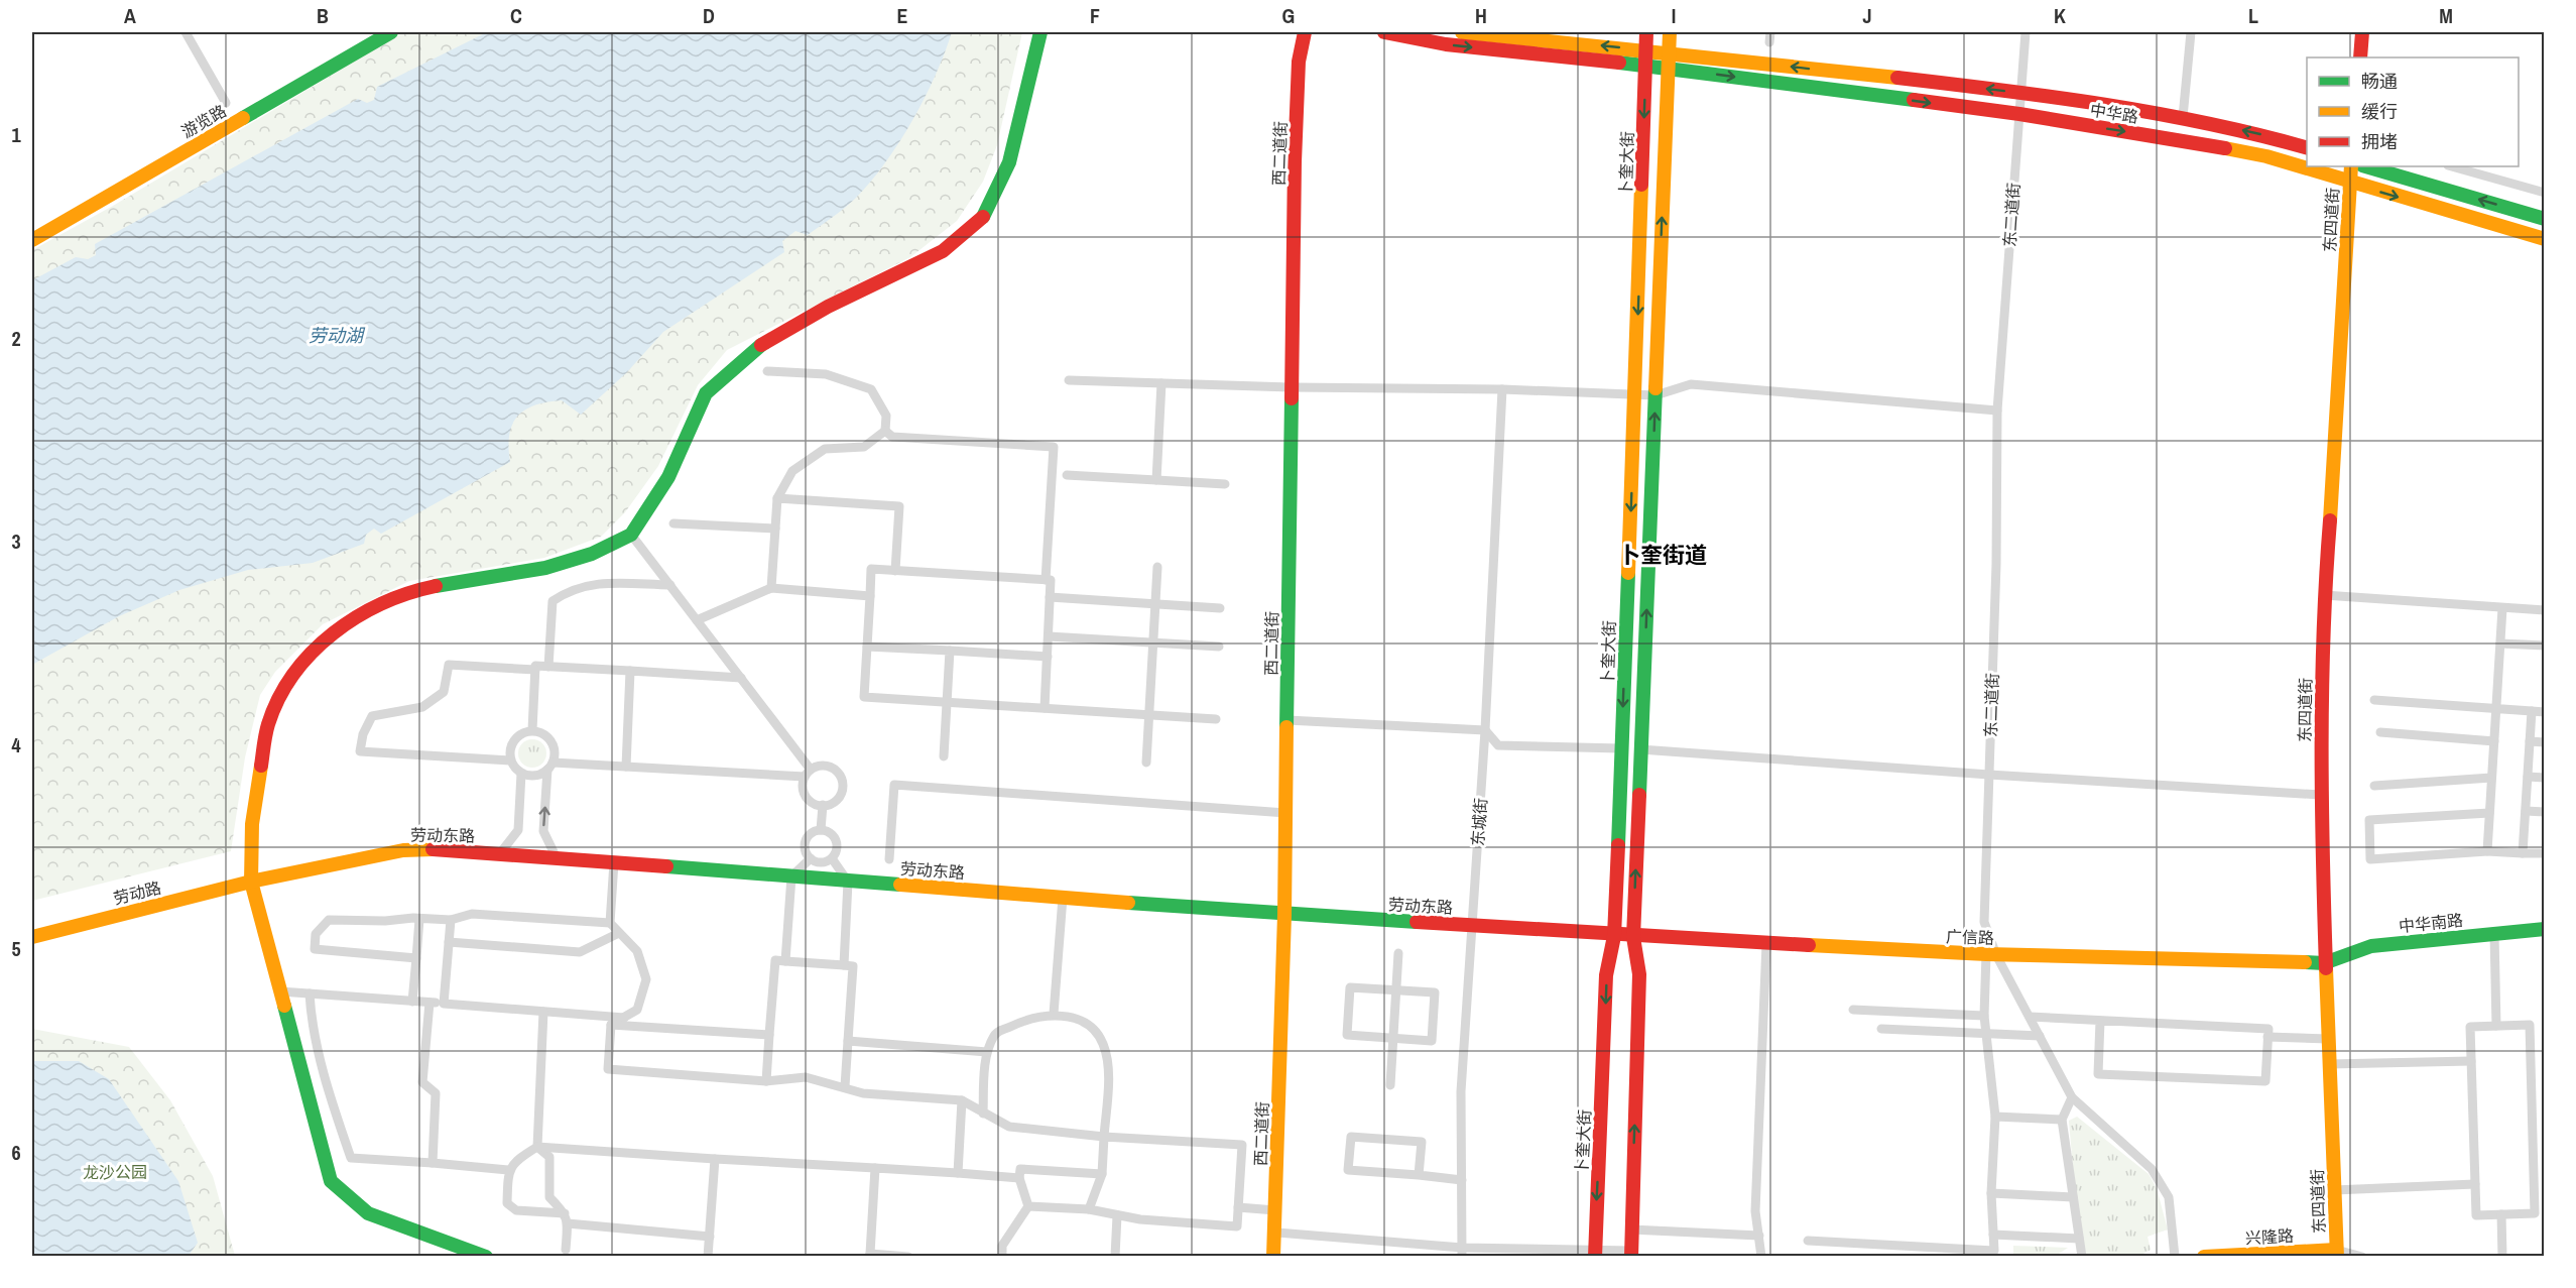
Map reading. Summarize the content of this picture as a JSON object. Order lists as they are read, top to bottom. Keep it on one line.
{"streets":{"main road":["中华路","游览路","西二道街","卜奎大街","东四道街","劳动东路","劳动路","中华南路","广信路","兴隆路"],"street":["东二道街","东城街"]},"crossings":[["中华路","卜奎大街"],["中华路","东二道街"],["中华路","东四道街"],["西二道街","劳动东路"],["卜奎大街","劳动东路"],["卜奎大街","广信路"],["东二道街","广信路"],["东四道街","中华南路"],["东四道街","广信路"],["东四道街","兴隆路"],["东城街","劳动东路"],["劳动东路","劳动路"],["劳动东路","广信路"],["中华南路","广信路"]],"districts":["卜奎街道"],"water":["劳动湖"],"parks":["龙沙公园"],"legend":["畅通","缓行","拥堵"],"grid":{"columns":["A","B","C","D","E","F","G","H","I","J","K","L","M"],"rows":["1","2","3","4","5","6"]}}
